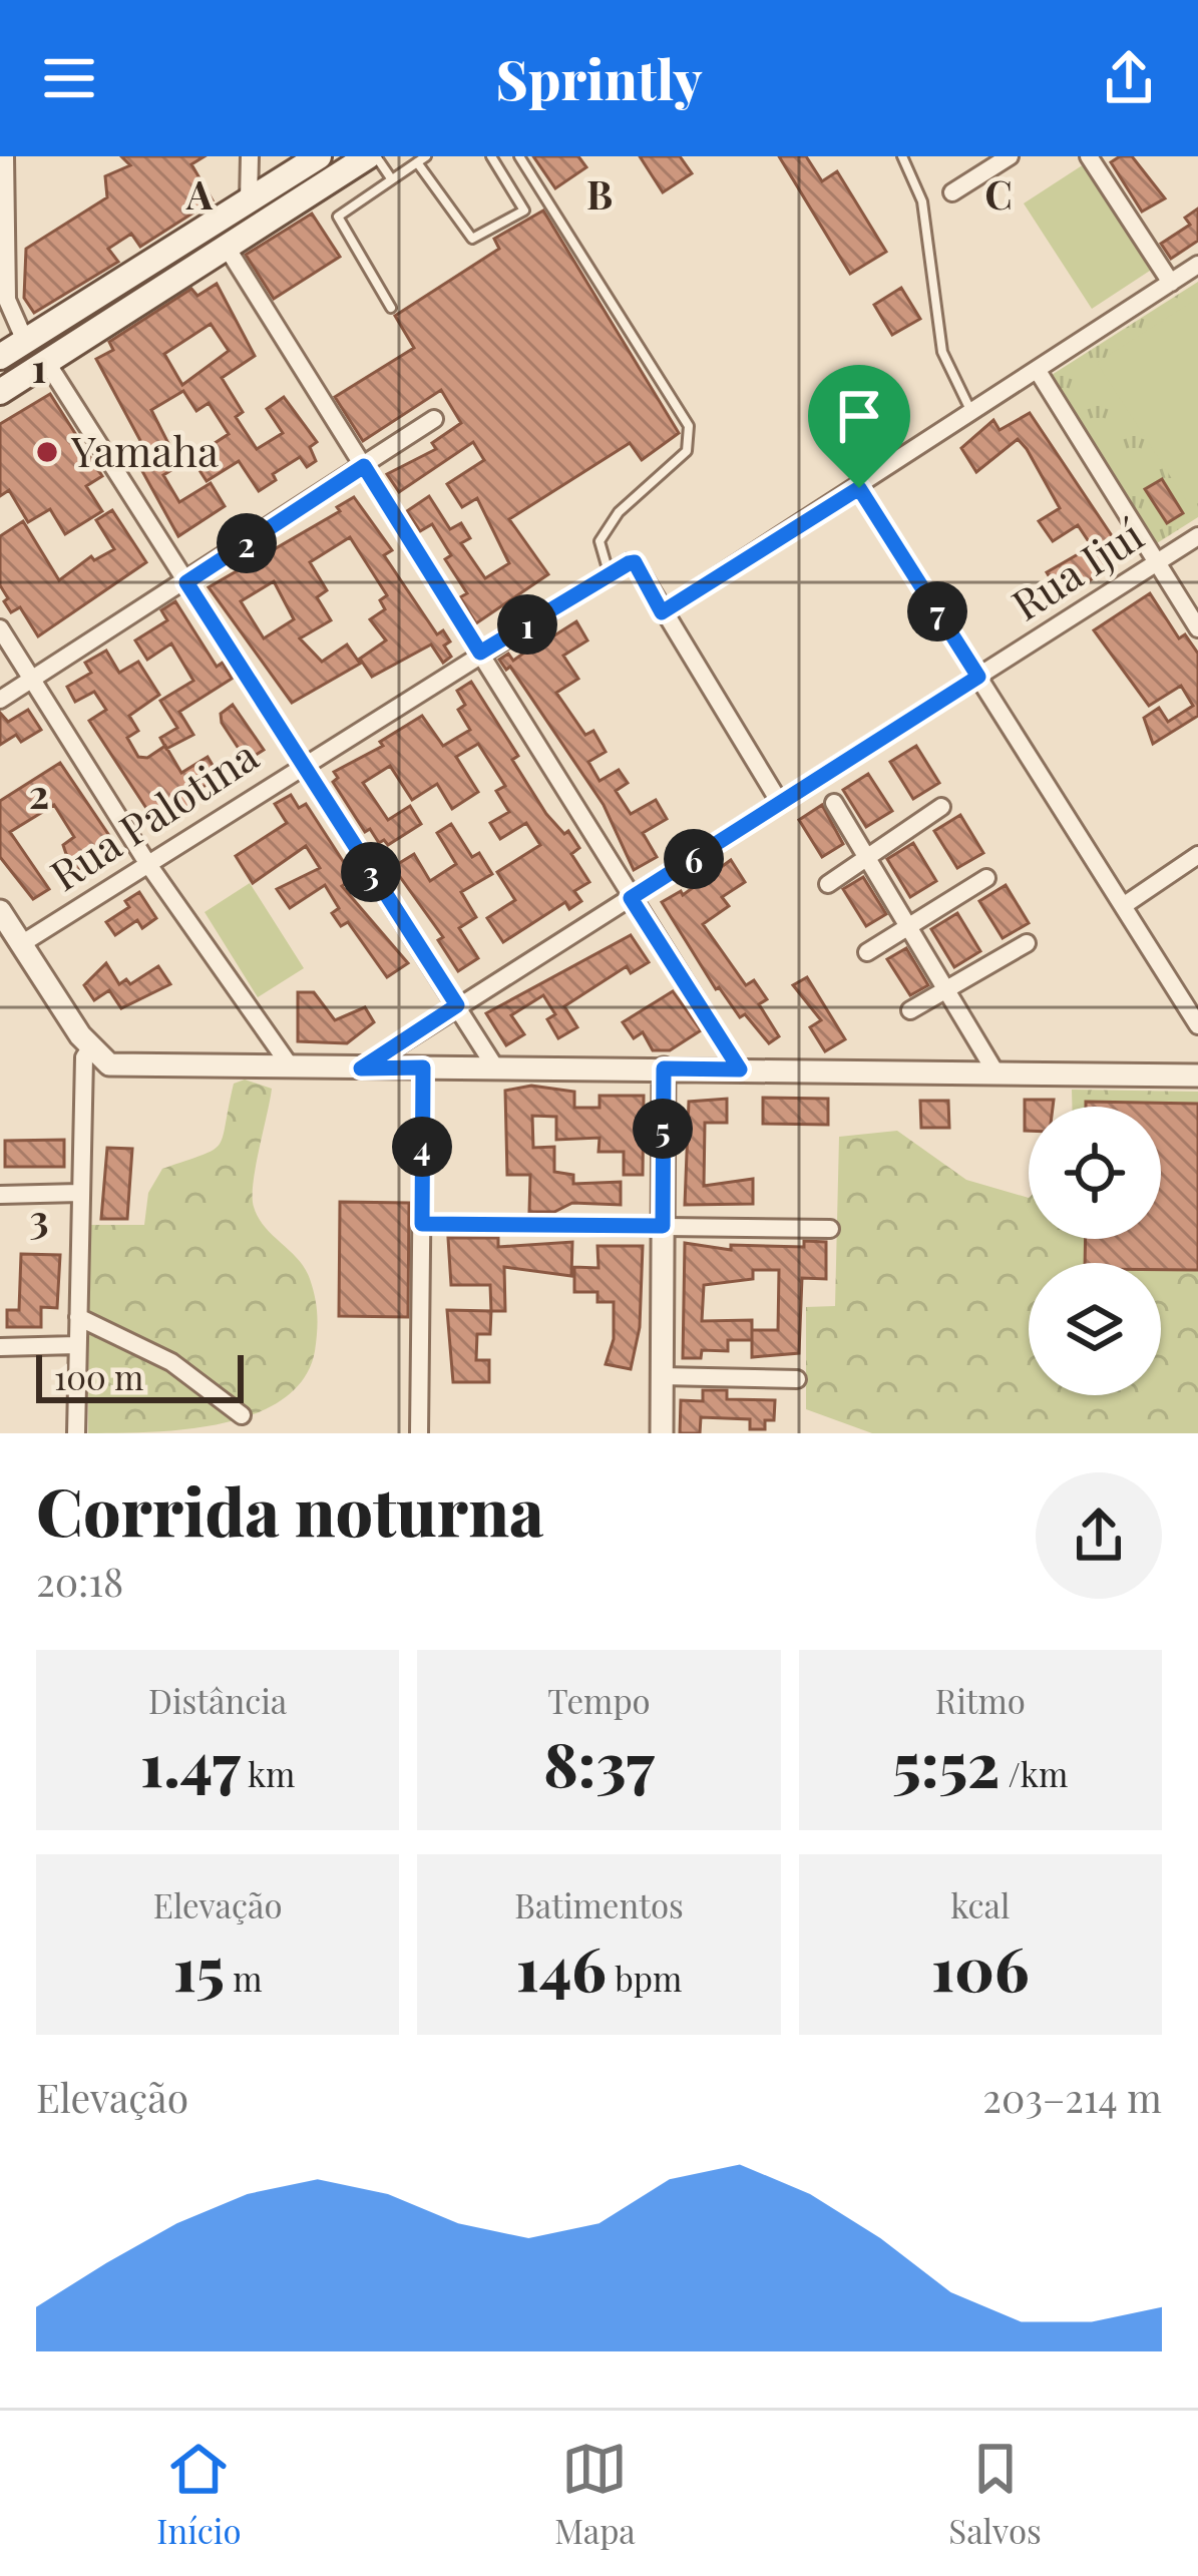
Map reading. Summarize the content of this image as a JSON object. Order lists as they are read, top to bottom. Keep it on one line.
{"streets":{"street":["Rua Ijuí","Rua Palotina"]},"places":["Yamaha"],"scale_bar":"100 m","page":{"header":"Sprintly","pins":["2","7","1","6","3","5","4"],"scale":"100 m","heading":["Corrida noturna","20:18"],"stats":[["Distância","1.47 km"],["Tempo","8:37"],["Ritmo","5:52 /km"],["Elevação","15 m"],["Batimentos","146 bpm"],["kcal","106"]],"chart":["Elevação","203–214 m"],"tabs":["Início","Mapa","Salvos"]},"grid":{"columns":["A","B","C"],"rows":["1","2","3"]}}
